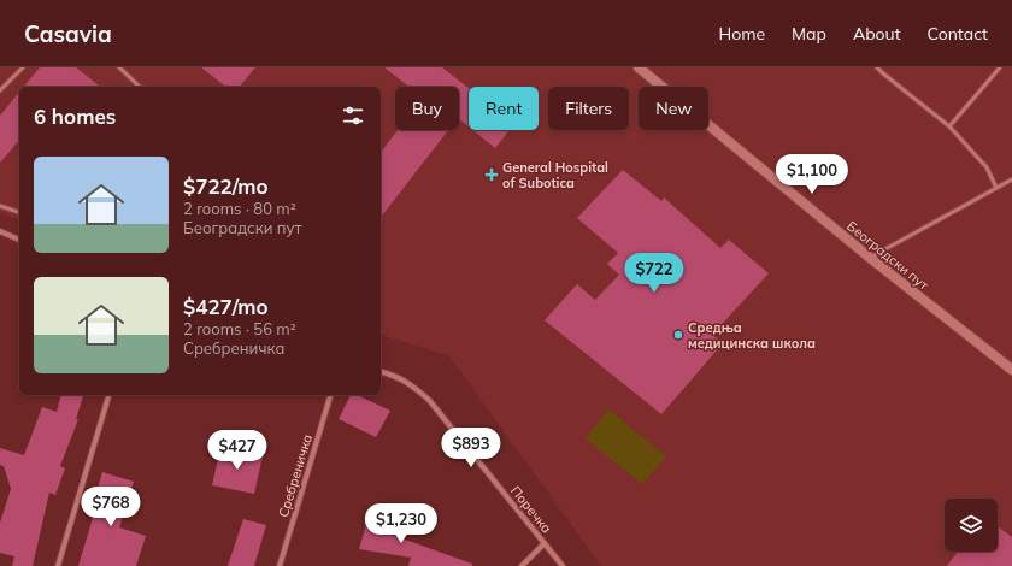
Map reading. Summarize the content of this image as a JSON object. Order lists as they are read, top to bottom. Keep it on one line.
{"streets":{"main road":["Београдски пут"],"street":["Сребреничка","Поречка"]},"places":{"health":["General Hospital of Subotica"],"other":["Средња медицинска школа"]},"page":{"header":"Casavia","nav":["Home","Map","About","Contact"],"chip":["Buy","Rent","Filters","New"],"heading":"6 homes","list":[{"name":"$722/mo","note":"2 rooms · 80 m² · Београдски пут"},{"name":"$427/mo","note":"2 rooms · 56 m² · Сребреничка"}],"price":["$1,100","$722","$893","$427","$768","$1,230"]}}
